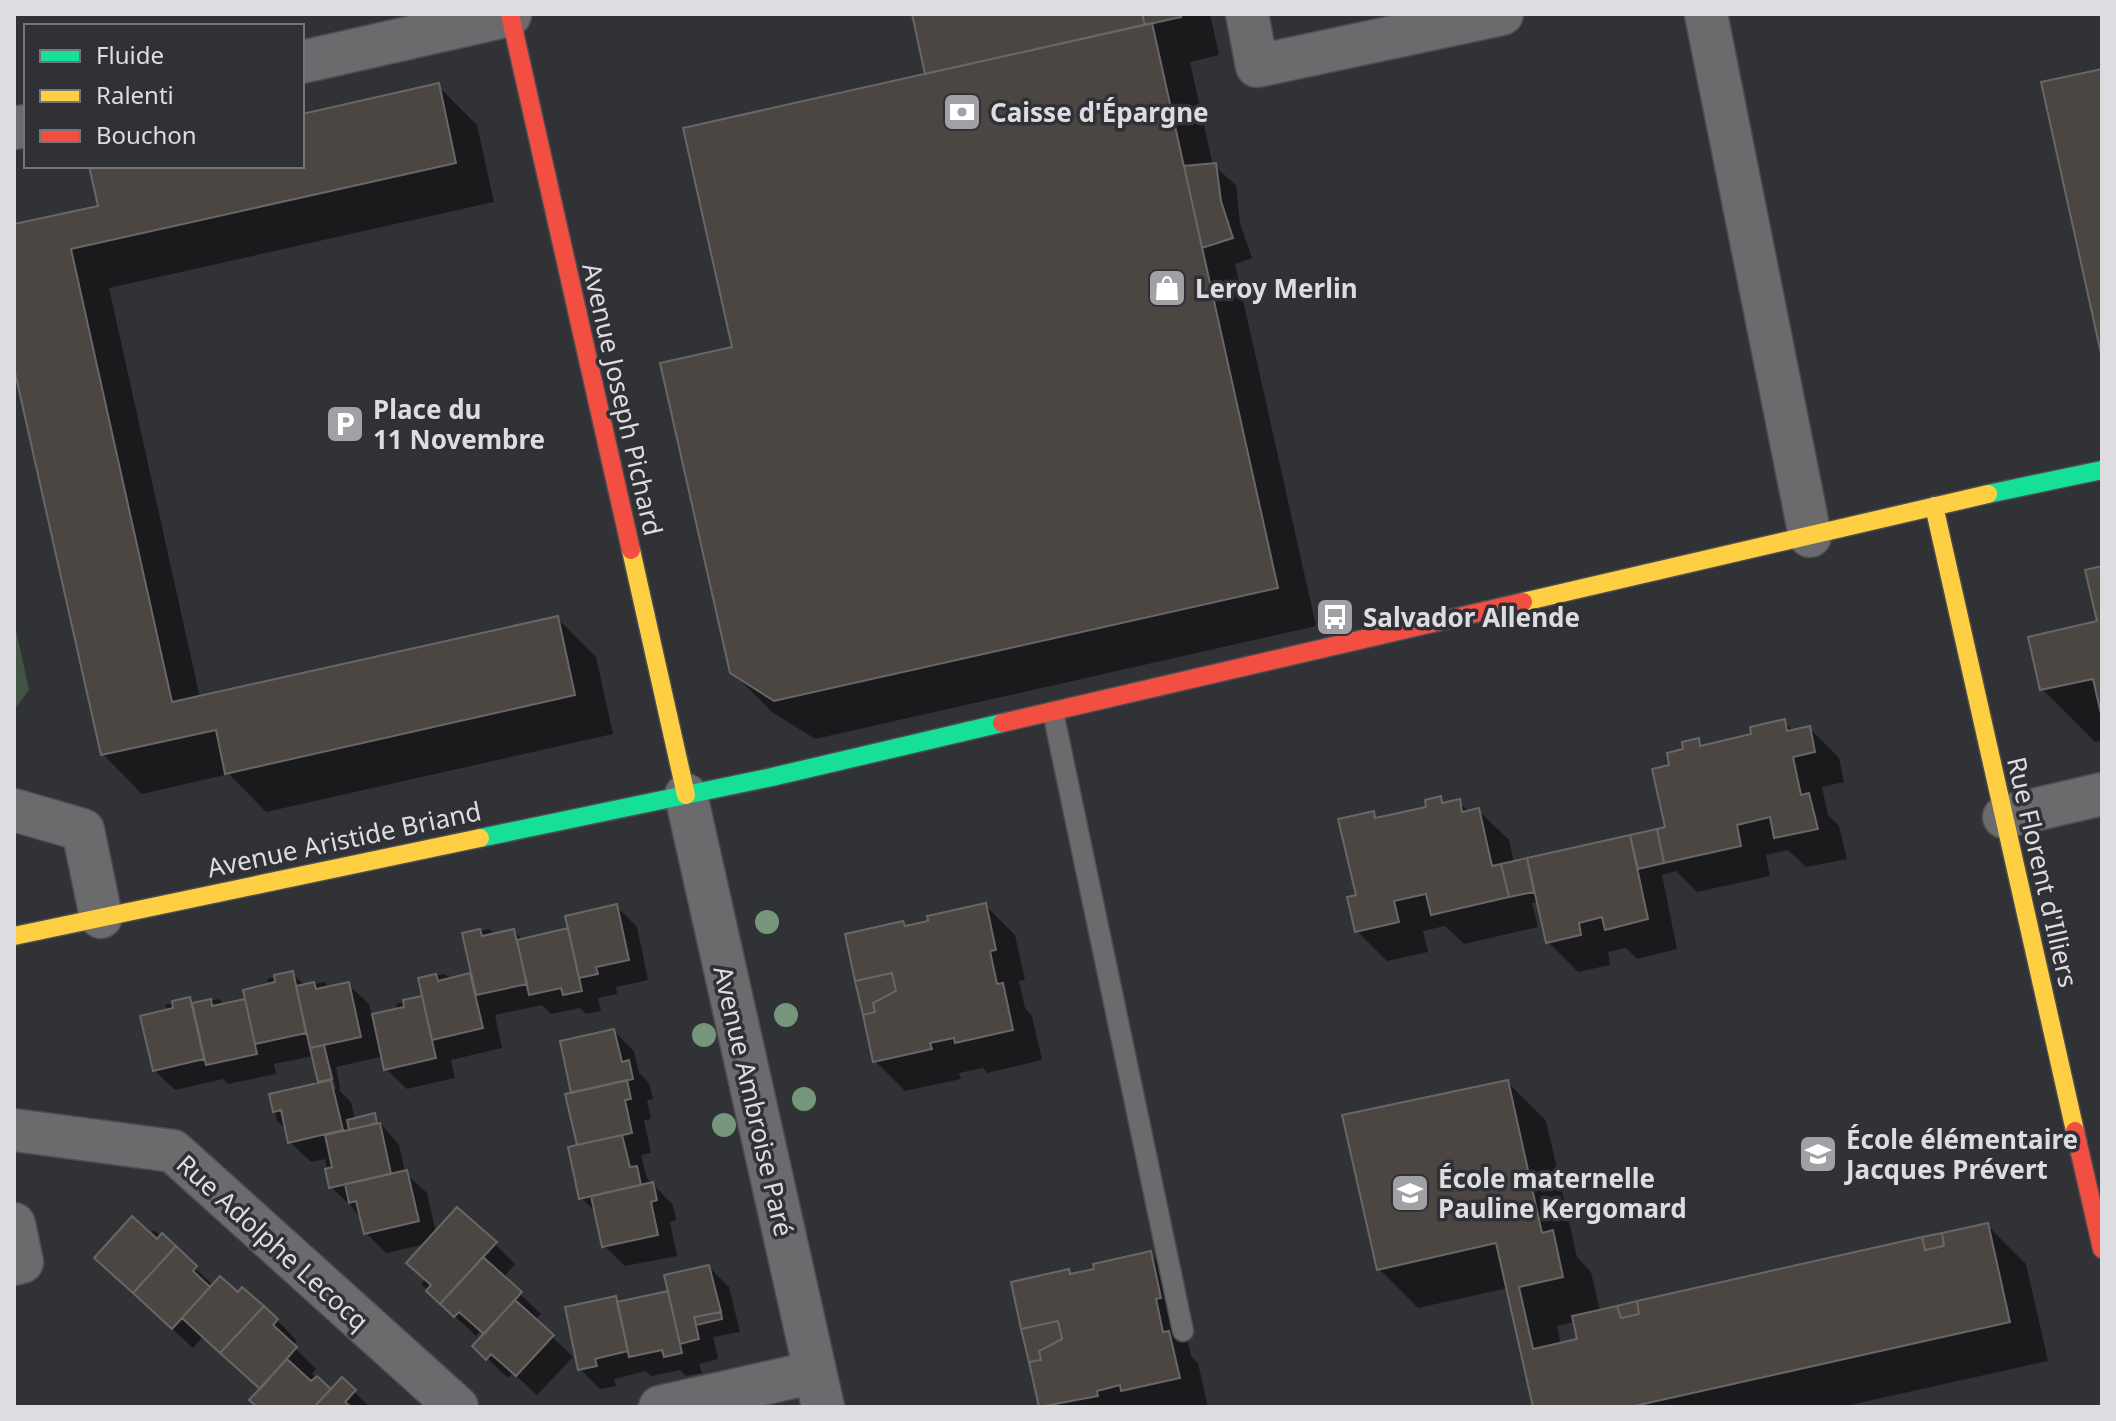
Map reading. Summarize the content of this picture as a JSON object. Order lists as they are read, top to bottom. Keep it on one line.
{"streets":{"street":["Avenue Joseph Pichard","Avenue Aristide Briand","Rue Florent d'Illiers","Avenue Ambroise Paré","Rue Adolphe Lecocq"]},"crossings":[["Avenue Joseph Pichard","Avenue Aristide Briand"],["Avenue Joseph Pichard","Avenue Ambroise Paré"],["Avenue Aristide Briand","Rue Florent d'Illiers"],["Avenue Aristide Briand","Avenue Ambroise Paré"]],"places":{"bank":["Caisse d'Épargne"],"shop":["Leroy Merlin"],"parking":["Place du 11 Novembre"],"bus stop":["Salvador Allende"],"school or university":["École élémentaire Jacques Prévert","École maternelle Pauline Kergomard"]},"legend":["Fluide","Ralenti","Bouchon"]}
